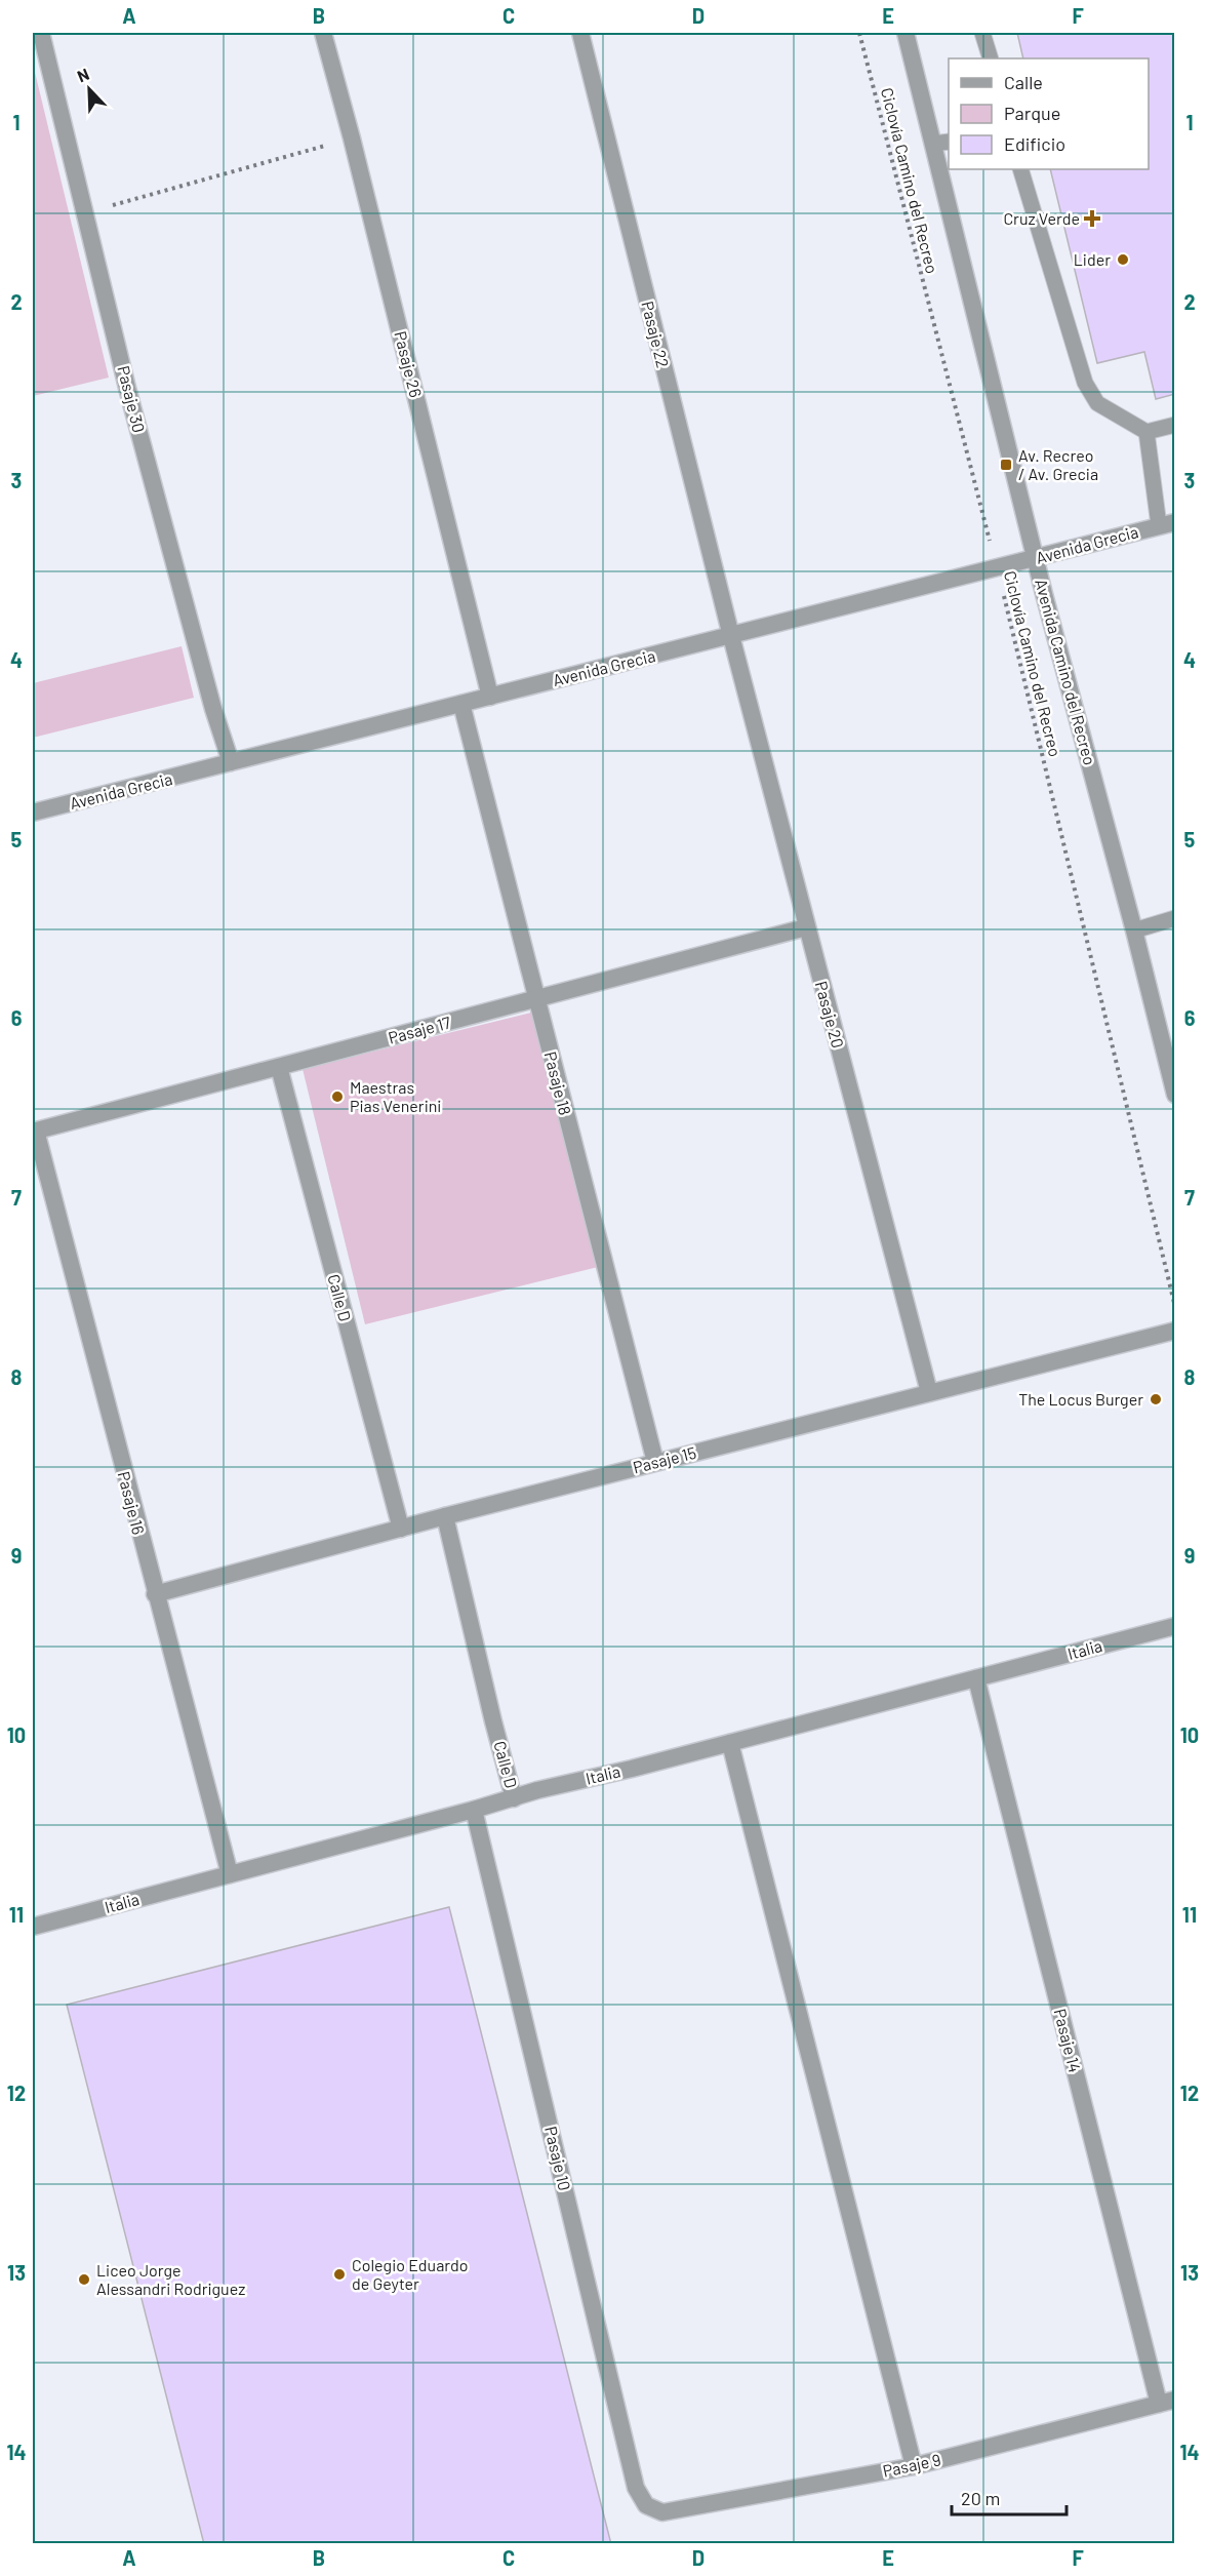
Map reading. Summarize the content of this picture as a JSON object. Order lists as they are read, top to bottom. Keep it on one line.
{"streets":{"street":["Pasaje 22","Pasaje 26","Pasaje 30","Avenida Grecia","Avenida Camino del Recreo","Pasaje 20","Pasaje 17","Pasaje 18","Calle D","Pasaje 15","Pasaje 16","Italia","Pasaje 14","Pasaje 10","Pasaje 9"],"path":["Ciclovía Camino del Recreo"]},"crossings":[["Ciclovía Camino del Recreo","Avenida Grecia"],["Pasaje 22","Avenida Grecia"],["Pasaje 22","Pasaje 20"],["Pasaje 26","Avenida Grecia"],["Pasaje 30","Avenida Grecia"],["Avenida Grecia","Avenida Camino del Recreo"],["Avenida Grecia","Pasaje 20"],["Avenida Grecia","Pasaje 18"],["Pasaje 20","Pasaje 17"],["Pasaje 20","Pasaje 15"],["Pasaje 17","Pasaje 18"],["Pasaje 17","Calle D"],["Pasaje 17","Pasaje 16"],["Pasaje 18","Pasaje 15"],["Calle D","Pasaje 15"],["Calle D","Italia"],["Pasaje 15","Pasaje 16"],["Pasaje 16","Italia"],["Italia","Pasaje 14"],["Italia","Pasaje 10"],["Pasaje 14","Pasaje 9"],["Pasaje 10","Pasaje 9"]],"places":{"health":["Cruz Verde"],"other":["Lider","Maestras Pias Venerini","The Locus Burger","Colegio Eduardo de Geyter","Liceo Jorge Alessandri Rodriguez"],"transit":["Av. Recreo / Av. Grecia"]},"legend":["Calle","Parque","Edificio"],"scale_bar":"20 m","north":"top left","grid":{"columns":["A","B","C","D","E","F"],"rows":["1","2","3","4","5","6","7","8","9","10","11","12","13","14"]}}
